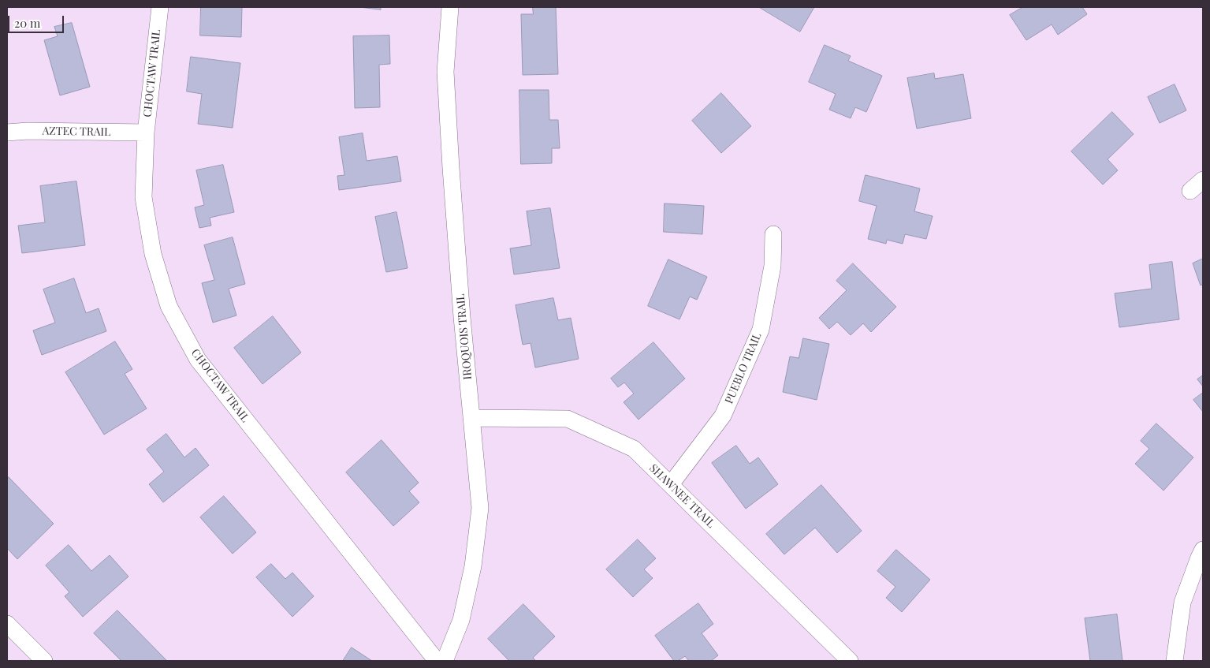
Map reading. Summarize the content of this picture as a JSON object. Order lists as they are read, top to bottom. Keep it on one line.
{"streets":{"street":["CHOCTAW TRAIL","AZTEC TRAIL","IROQUOIS TRAIL","PUEBLO TRAIL","SHAWNEE TRAIL"]},"crossings":[["CHOCTAW TRAIL","AZTEC TRAIL"],["IROQUOIS TRAIL","SHAWNEE TRAIL"],["PUEBLO TRAIL","SHAWNEE TRAIL"]],"scale_bar":"20 m"}
